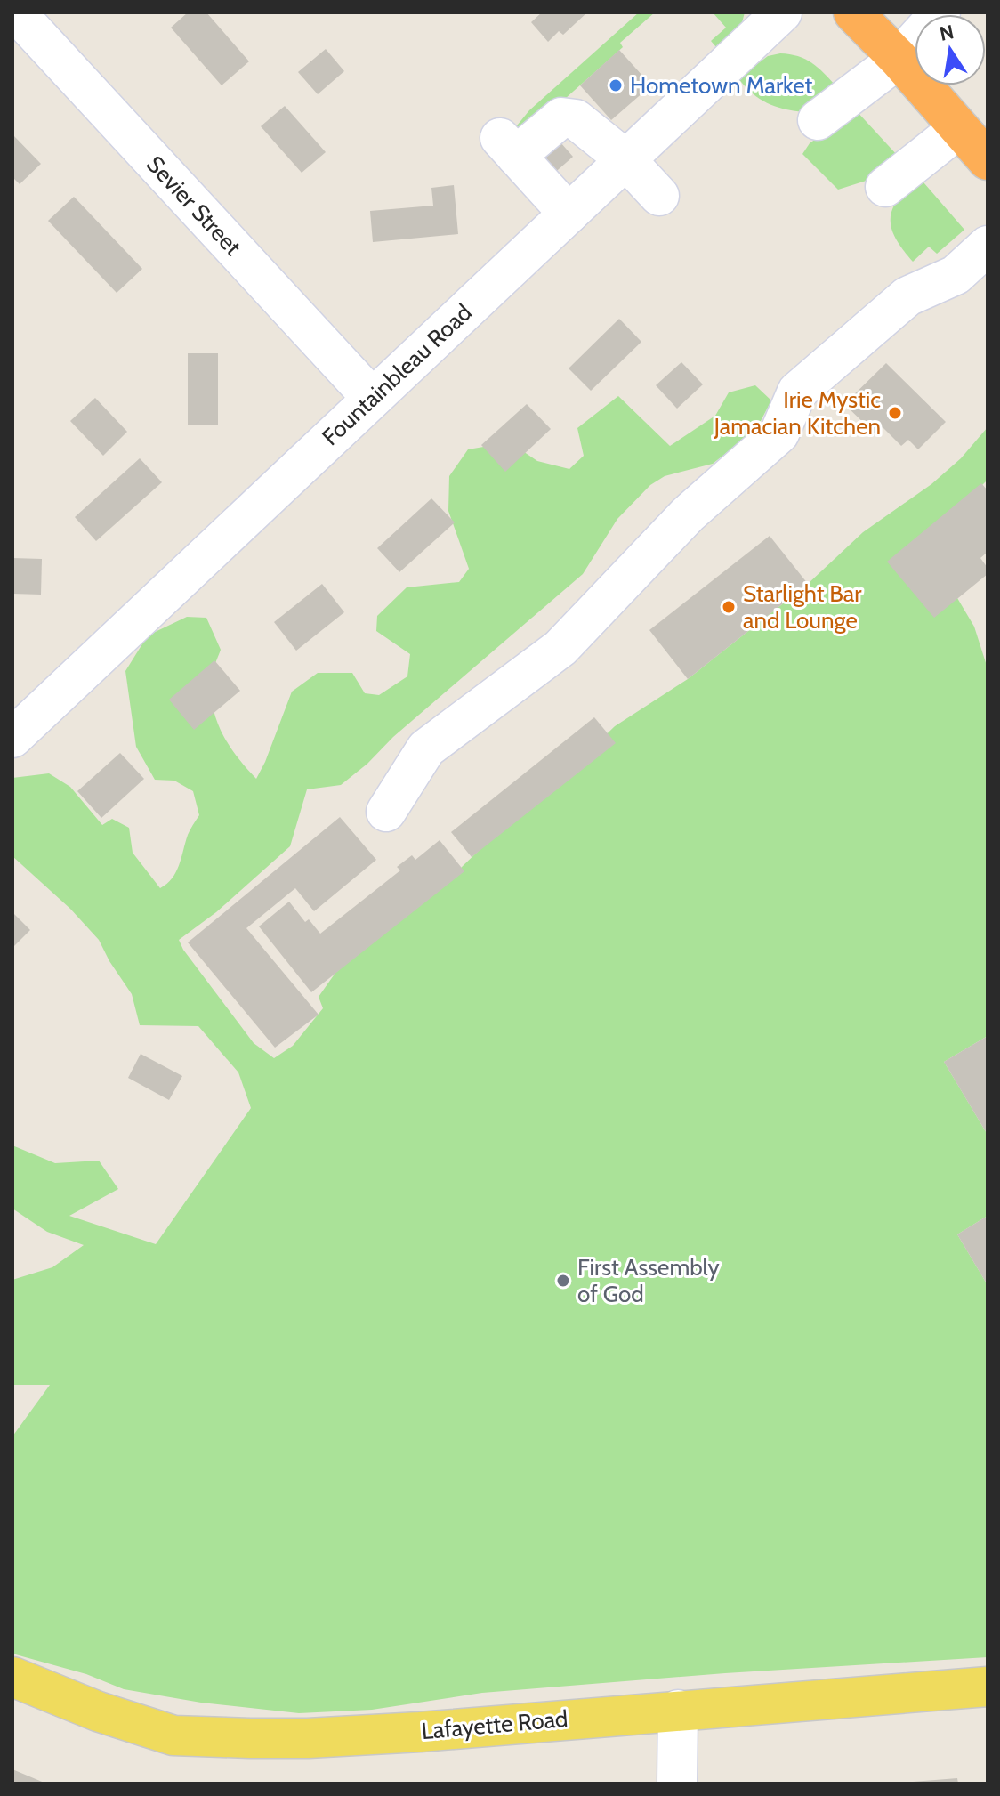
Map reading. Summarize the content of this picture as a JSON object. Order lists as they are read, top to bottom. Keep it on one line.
{"streets":{"main road":["Lafayette Road"],"street":["Sevier Street","Fountainbleau Road"]},"crossings":[["Sevier Street","Fountainbleau Road"]],"places":["Hometown Market","Irie Mystic Jamacian Kitchen","Starlight Bar and Lounge","First Assembly of God"],"north":"top"}
